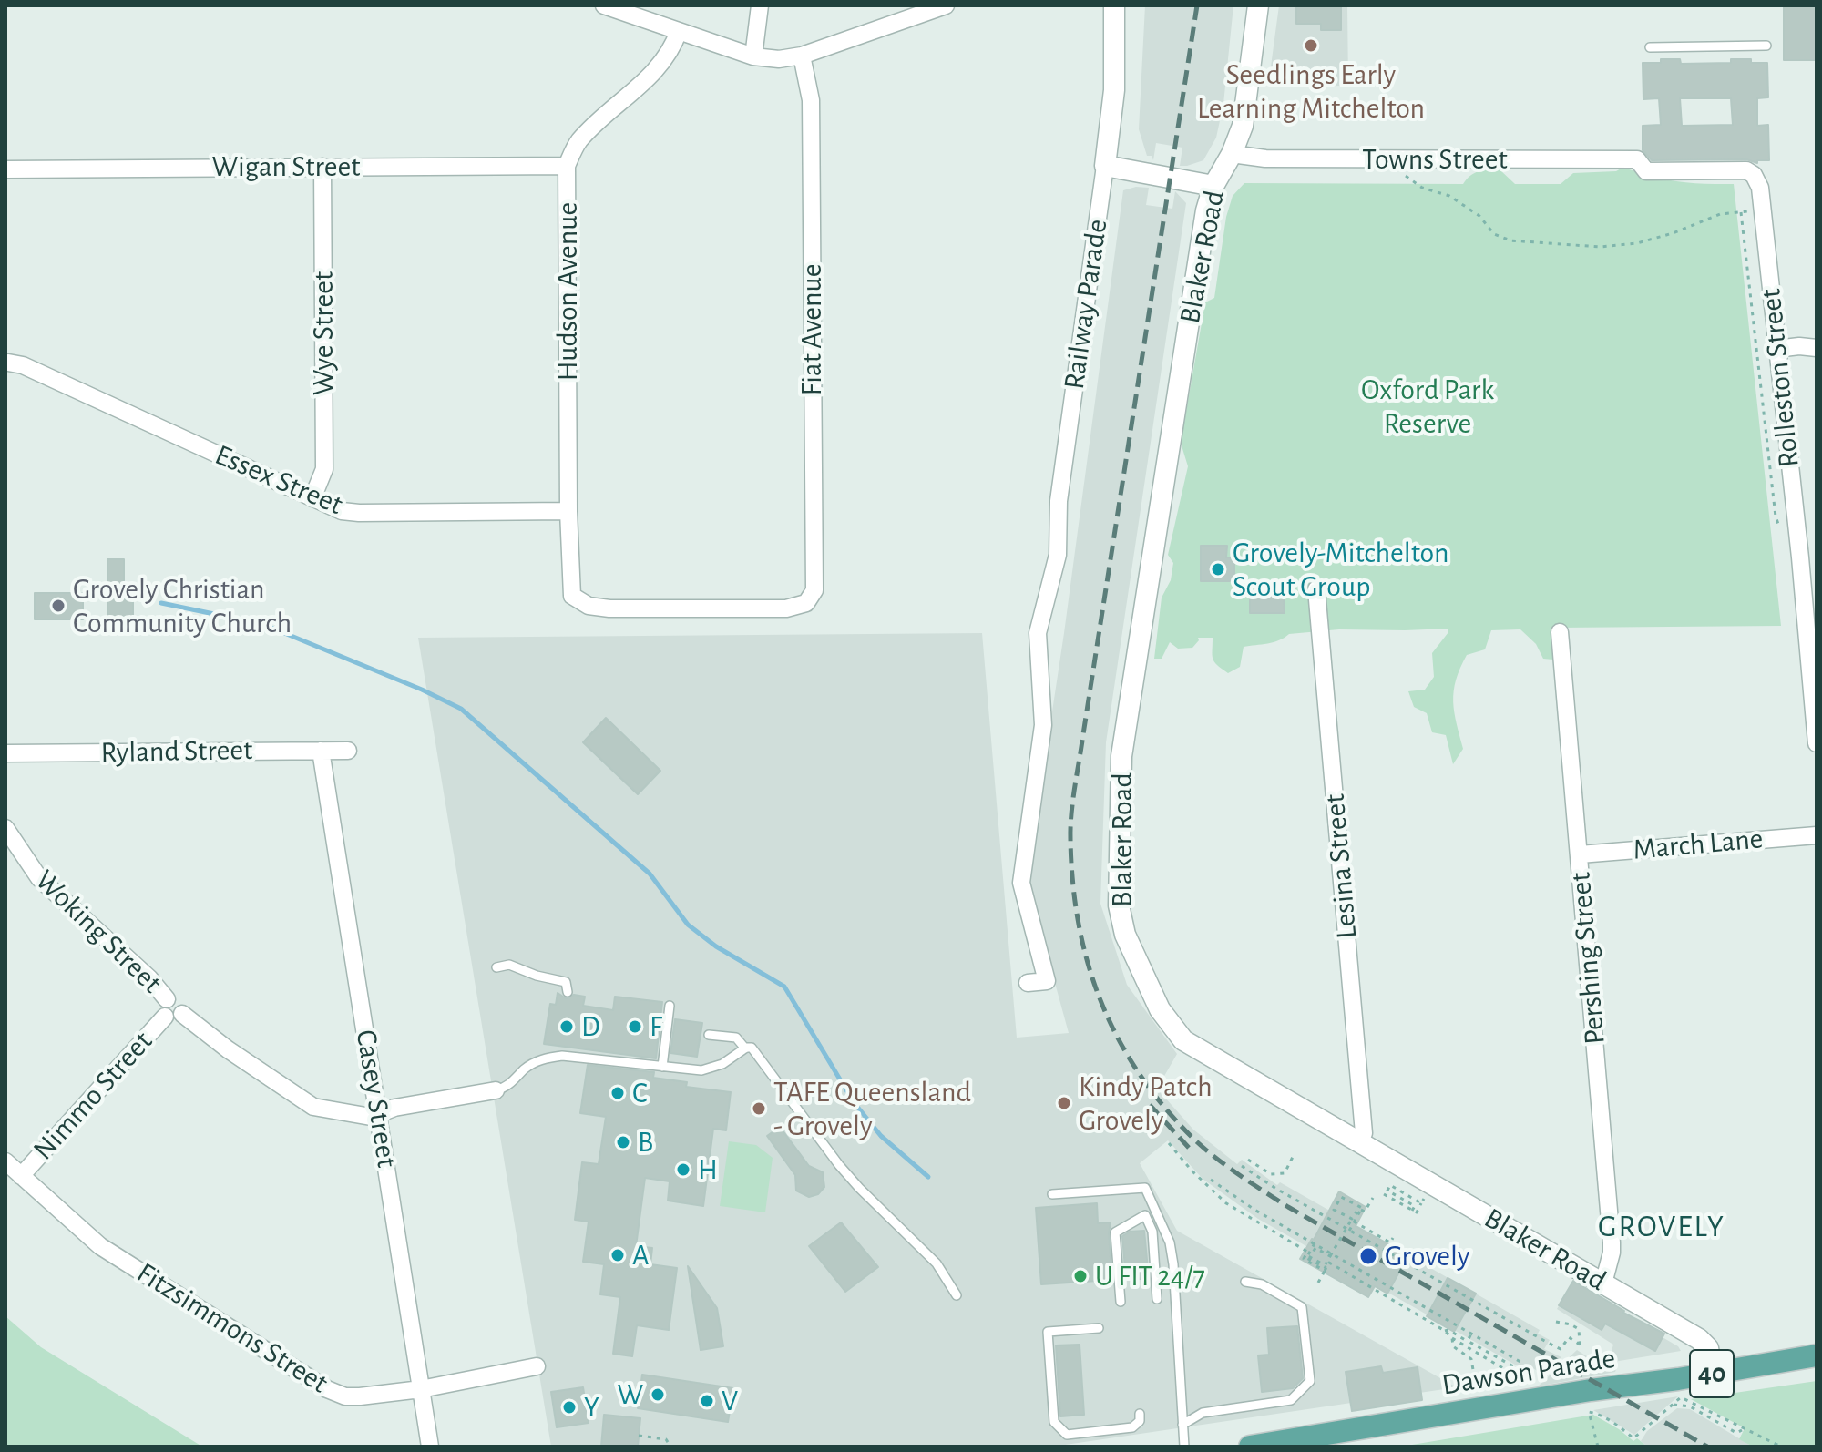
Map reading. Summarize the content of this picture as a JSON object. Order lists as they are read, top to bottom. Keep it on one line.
{"streets":{"main road":["Dawson Parade","40"],"street":["Towns Street","Wigan Street","Blaker Road","Hudson Avenue","Railway Parade","Fiat Avenue","Wye Street","Rolleston Street","Essex Street","Ryland Street","March Lane","Lesina Street","Woking Street","Pershing Street","Nimmo Street","Casey Street","Fitzsimmons Street"]},"crossings":[["Towns Street","Blaker Road"],["Towns Street","Rolleston Street"],["Wigan Street","Hudson Avenue"],["Wigan Street","Wye Street"],["Blaker Road","Lesina Street"],["Blaker Road","Pershing Street"],["Blaker Road","Dawson Parade"],["Hudson Avenue","Fiat Avenue"],["Hudson Avenue","Essex Street"],["Wye Street","Essex Street"],["Ryland Street","Casey Street"],["March Lane","Pershing Street"],["Woking Street","Nimmo Street"],["Woking Street","Casey Street"],["Nimmo Street","Fitzsimmons Street"],["Casey Street","Fitzsimmons Street"]],"districts":["GROVELY"],"parks":["Oxford Park Reserve"],"places":["Seedlings Early Learning Mitchelton","Grovely-Mitchelton Scout Group","Grovely Christian Community Church","D","F","C","Kindy Patch Grovely","TAFE Queensland - Grovely","B","H","A","Grovely","U FIT 24/7","W","V","Y"]}
